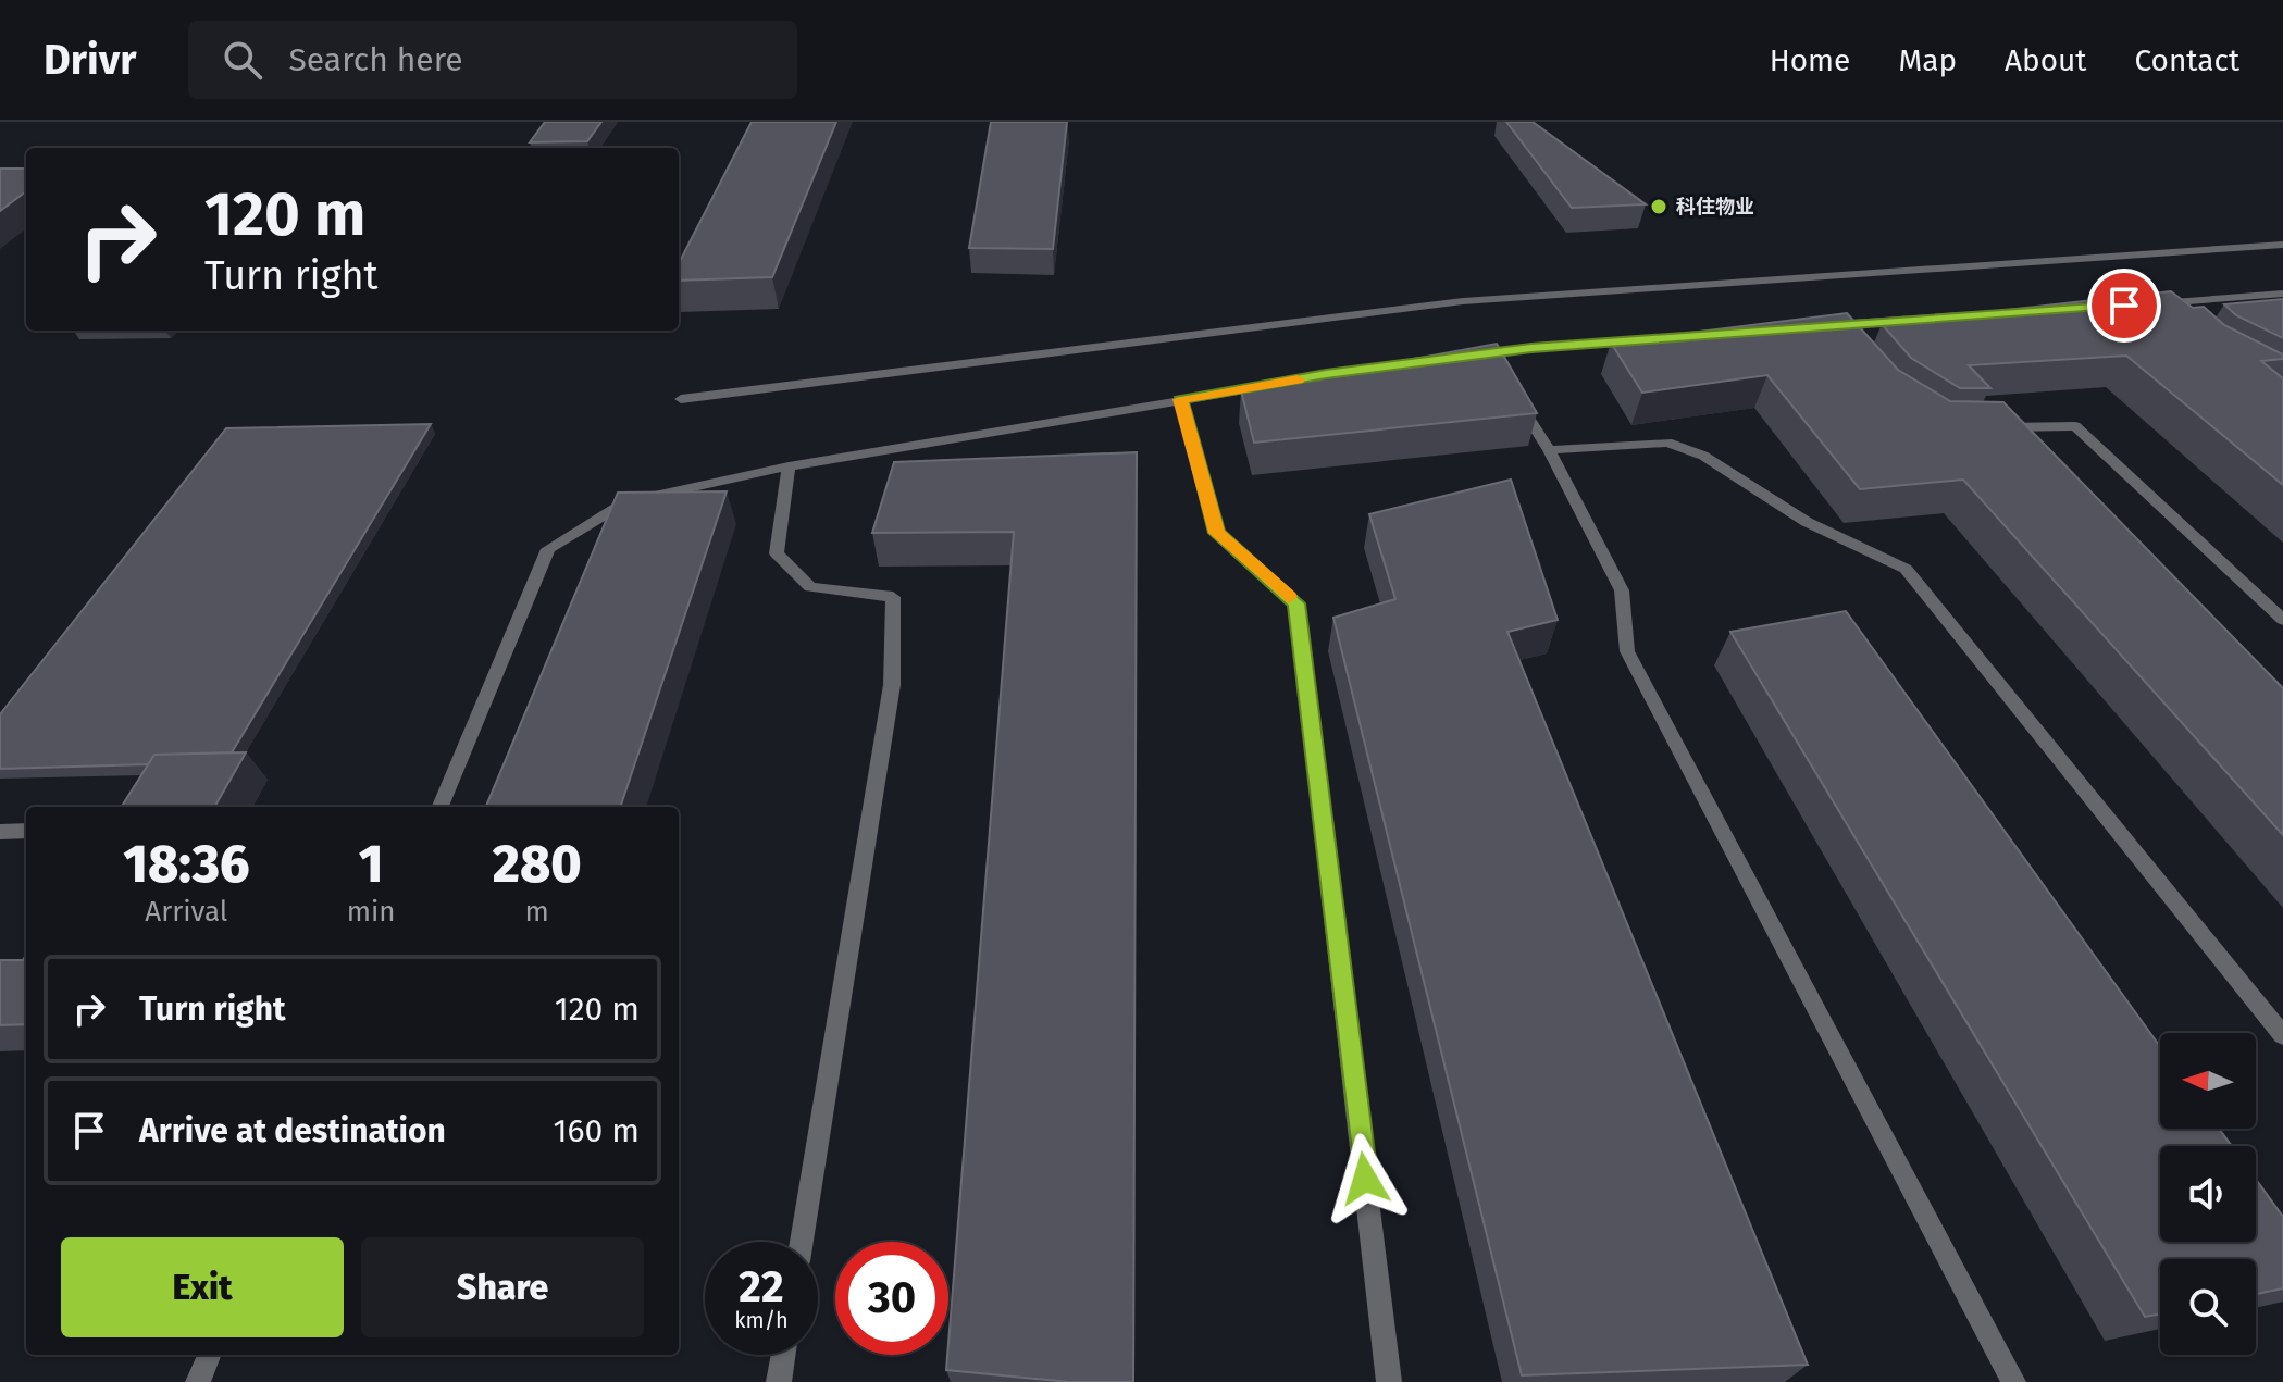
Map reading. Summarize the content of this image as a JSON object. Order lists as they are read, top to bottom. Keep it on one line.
{"places":["科住物业"],"north":"left","page":{"header":"Drivr","search":"Search here","nav":["Home","Map","About","Contact"],"turn":["120 m","Turn right"],"eta":["18:36","Arrival","1","min","280","m"],"list":[{"name":"Turn right","value":"120 m"},{"name":"Arrive at destination","value":"160 m"}],"buttons":["Exit","Share"],"speed":"22 km/h","limit":"30"}}
